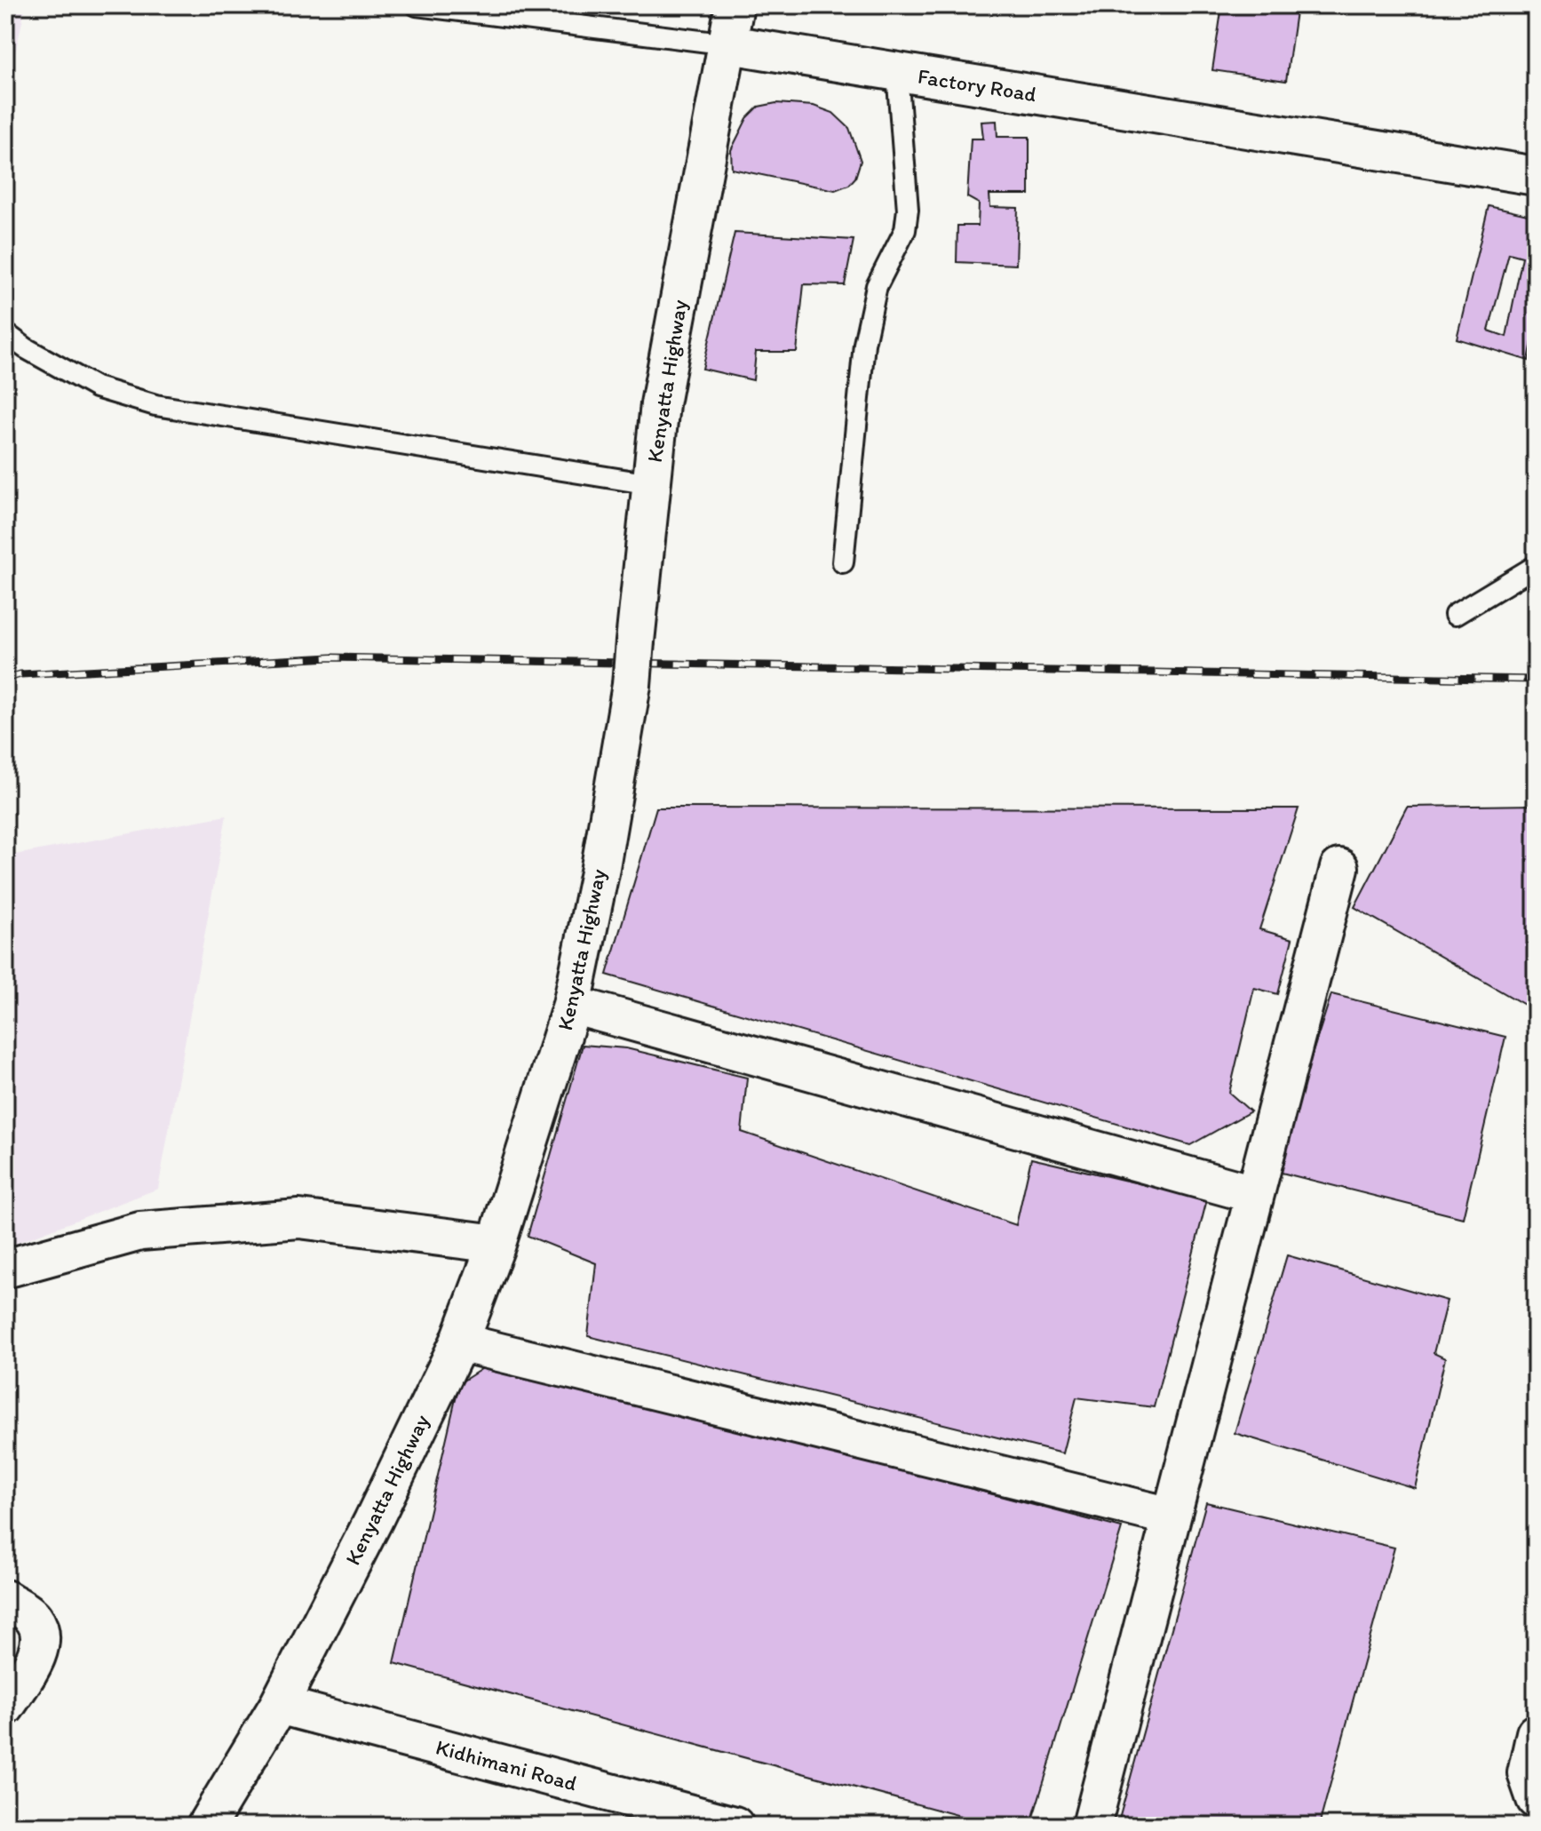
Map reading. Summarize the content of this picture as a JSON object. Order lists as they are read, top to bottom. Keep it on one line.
{"streets":{"street":["Factory Road","Kenyatta Highway","Kidhimani Road"]},"crossings":[["Factory Road","Kenyatta Highway"],["Kenyatta Highway","Kidhimani Road"]]}
